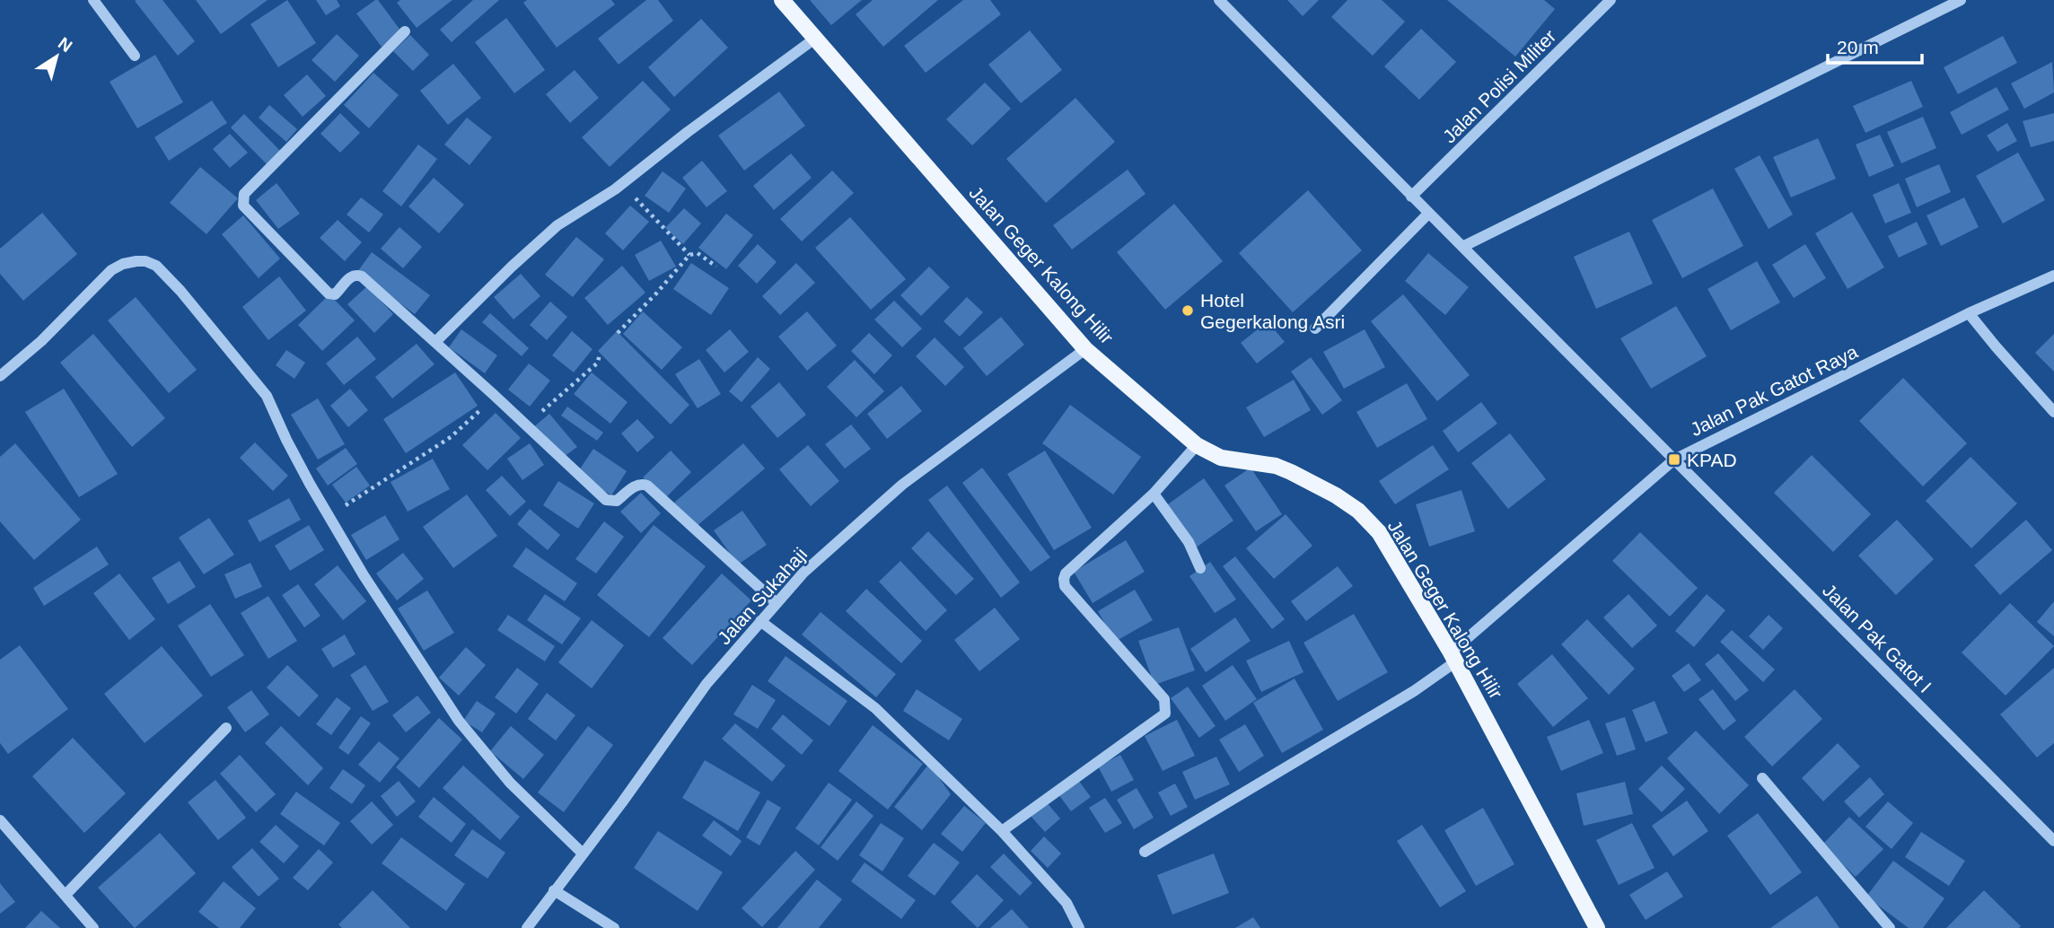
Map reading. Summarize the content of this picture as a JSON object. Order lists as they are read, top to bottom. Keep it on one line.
{"streets":{"main road":["Jalan Geger Kalong Hilir"],"street":["Jalan Polisi Militer","Jalan Pak Gatot Raya","Jalan Sukahaji","Jalan Pak Gatot I"]},"crossings":[["Jalan Polisi Militer","Jalan Pak Gatot I"],["Jalan Geger Kalong Hilir","Jalan Pak Gatot Raya"],["Jalan Geger Kalong Hilir","Jalan Sukahaji"],["Jalan Pak Gatot Raya","Jalan Pak Gatot I"]],"places":{"other":["Hotel Gegerkalong Asri"],"transit":["KPAD"]},"scale_bar":"20 m","north":"top right"}
